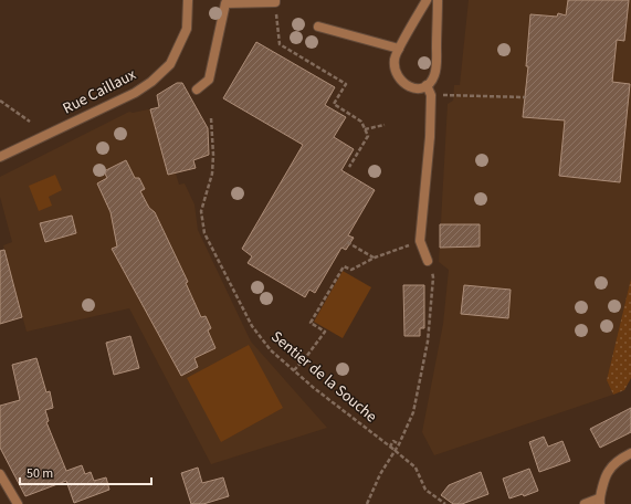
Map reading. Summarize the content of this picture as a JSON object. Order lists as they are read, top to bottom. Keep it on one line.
{"streets":{"street":["Rue Caillaux"],"path":["Sentier de la Souche"]},"scale_bar":"50 m"}
